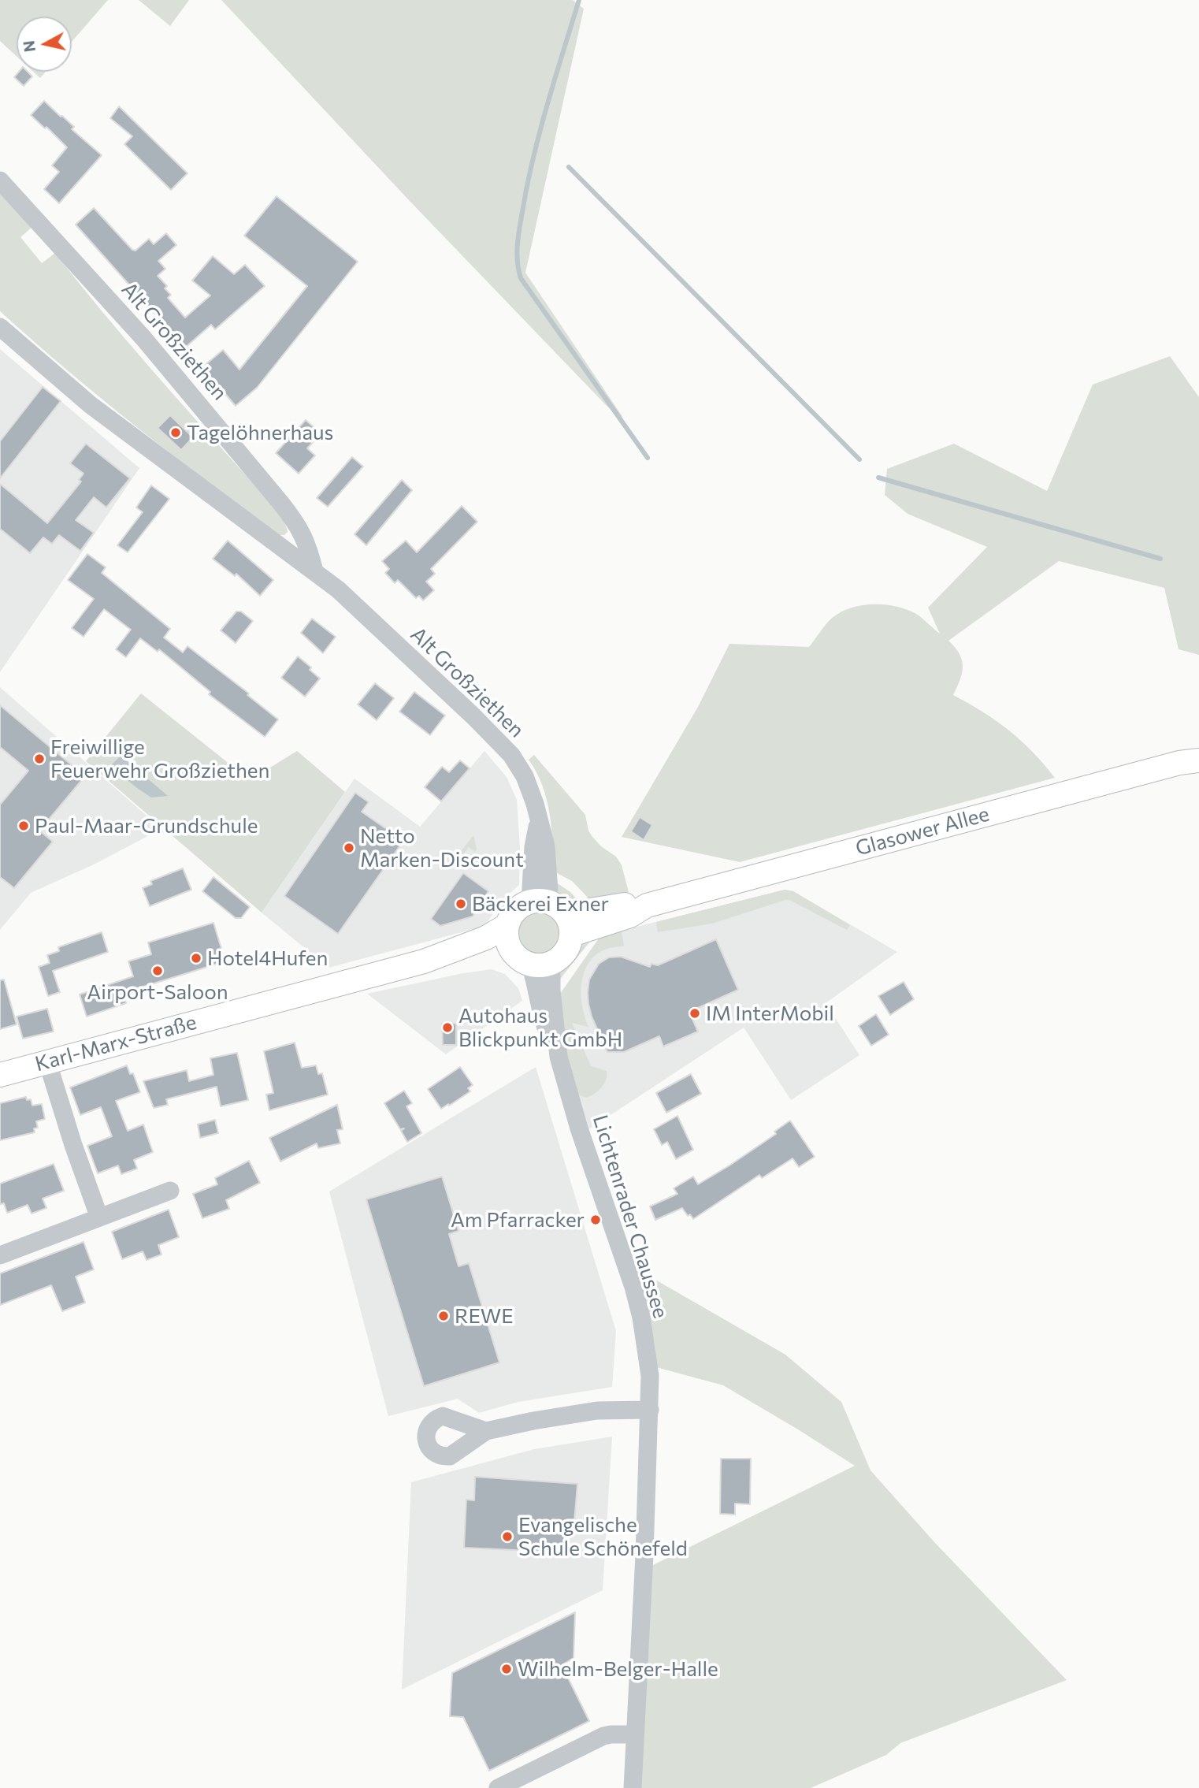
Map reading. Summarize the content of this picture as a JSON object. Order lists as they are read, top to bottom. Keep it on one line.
{"streets":{"main road":["Glasower Allee","Karl-Marx-Straße"],"street":["Alt Großziethen","Lichtenrader Chaussee"]},"crossings":[["Alt Großziethen","Glasower Allee"],["Alt Großziethen","Karl-Marx-Straße"],["Alt Großziethen","Lichtenrader Chaussee"],["Glasower Allee","Karl-Marx-Straße"],["Glasower Allee","Lichtenrader Chaussee"],["Karl-Marx-Straße","Lichtenrader Chaussee"]],"places":["Tagelöhnerhaus","Freiwillige Feuerwehr Großziethen","Paul-Maar-Grundschule","Netto Marken-Discount","Bäckerei Exner","Hotel4Hufen","Airport-Saloon","IM InterMobil","Autohaus Blickpunkt GmbH","Am Pfarracker","REWE","Evangelische Schule Schönefeld","Wilhelm-Belger-Halle"],"north":"left"}
